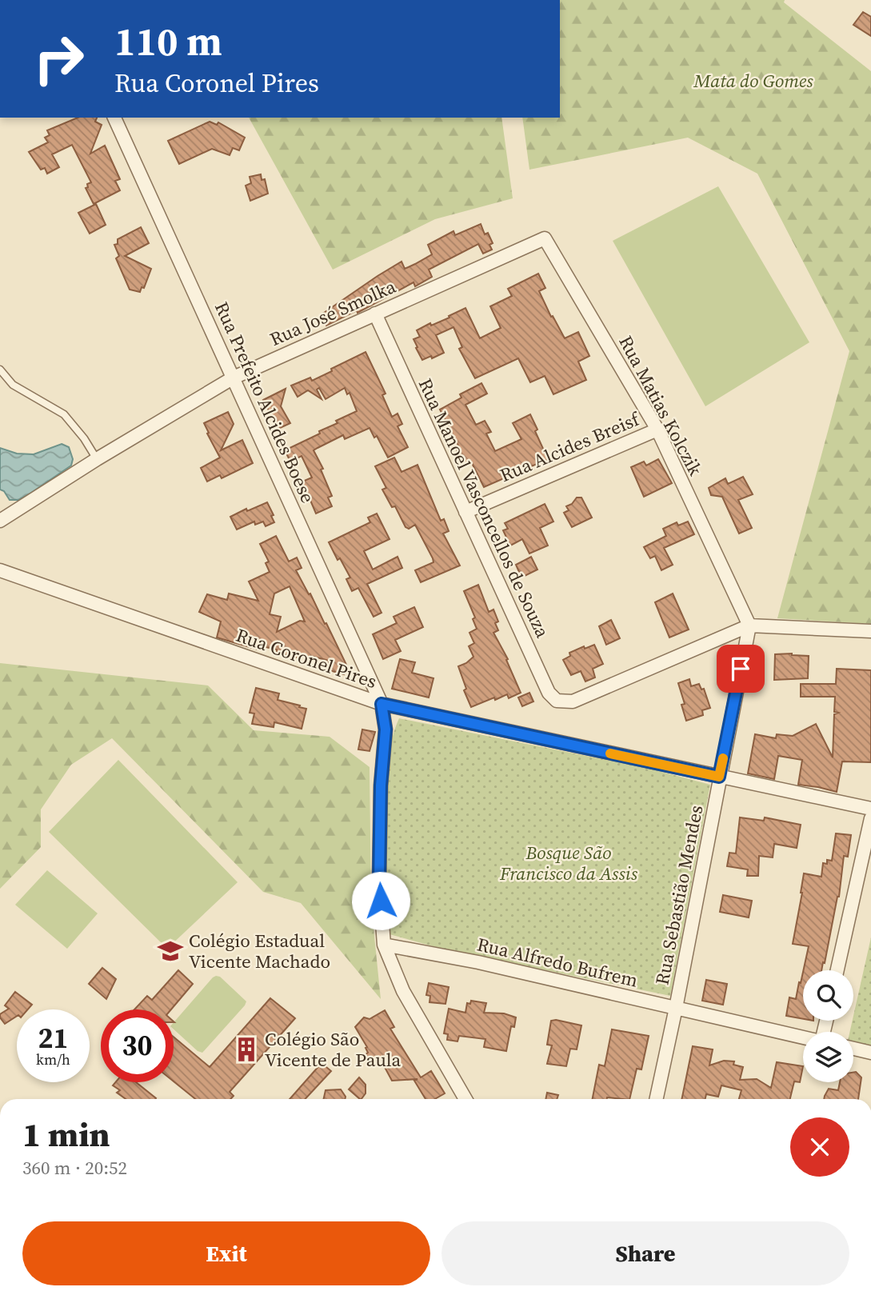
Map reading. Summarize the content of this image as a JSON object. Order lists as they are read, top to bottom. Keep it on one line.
{"streets":{"street":["Rua José Smolka","Rua Prefeito Alcides Boese","Rua Matias Kolczik","Rua Alcides Breisf","Rua Manoel Vasconcellos de Souza","Rua Coronel Pires","Rua Sebastião Mendes","Rua Alfredo Bufrem"]},"crossings":[["Rua José Smolka","Rua Prefeito Alcides Boese"],["Rua José Smolka","Rua Matias Kolczik"],["Rua José Smolka","Rua Manoel Vasconcellos de Souza"],["Rua Prefeito Alcides Boese","Rua Coronel Pires"],["Rua Prefeito Alcides Boese","Rua Alfredo Bufrem"],["Rua Matias Kolczik","Rua Alcides Breisf"],["Rua Matias Kolczik","Rua Manoel Vasconcellos de Souza"],["Rua Matias Kolczik","Rua Sebastião Mendes"],["Rua Alcides Breisf","Rua Manoel Vasconcellos de Souza"],["Rua Manoel Vasconcellos de Souza","Rua Sebastião Mendes"],["Rua Coronel Pires","Rua Sebastião Mendes"],["Rua Sebastião Mendes","Rua Alfredo Bufrem"]],"parks":["Mata do Gomes","Bosque São Francisco da Assis"],"places":{"school or university":["Colégio Estadual Vicente Machado"],"building":["Colégio São Vicente de Paula"]},"page":{"turn":["110 m","Rua Coronel Pires"],"speed":"21 km/h","limit":"30","heading":["1 min","360 m · 20:52"],"buttons":["Exit","Share"]}}
